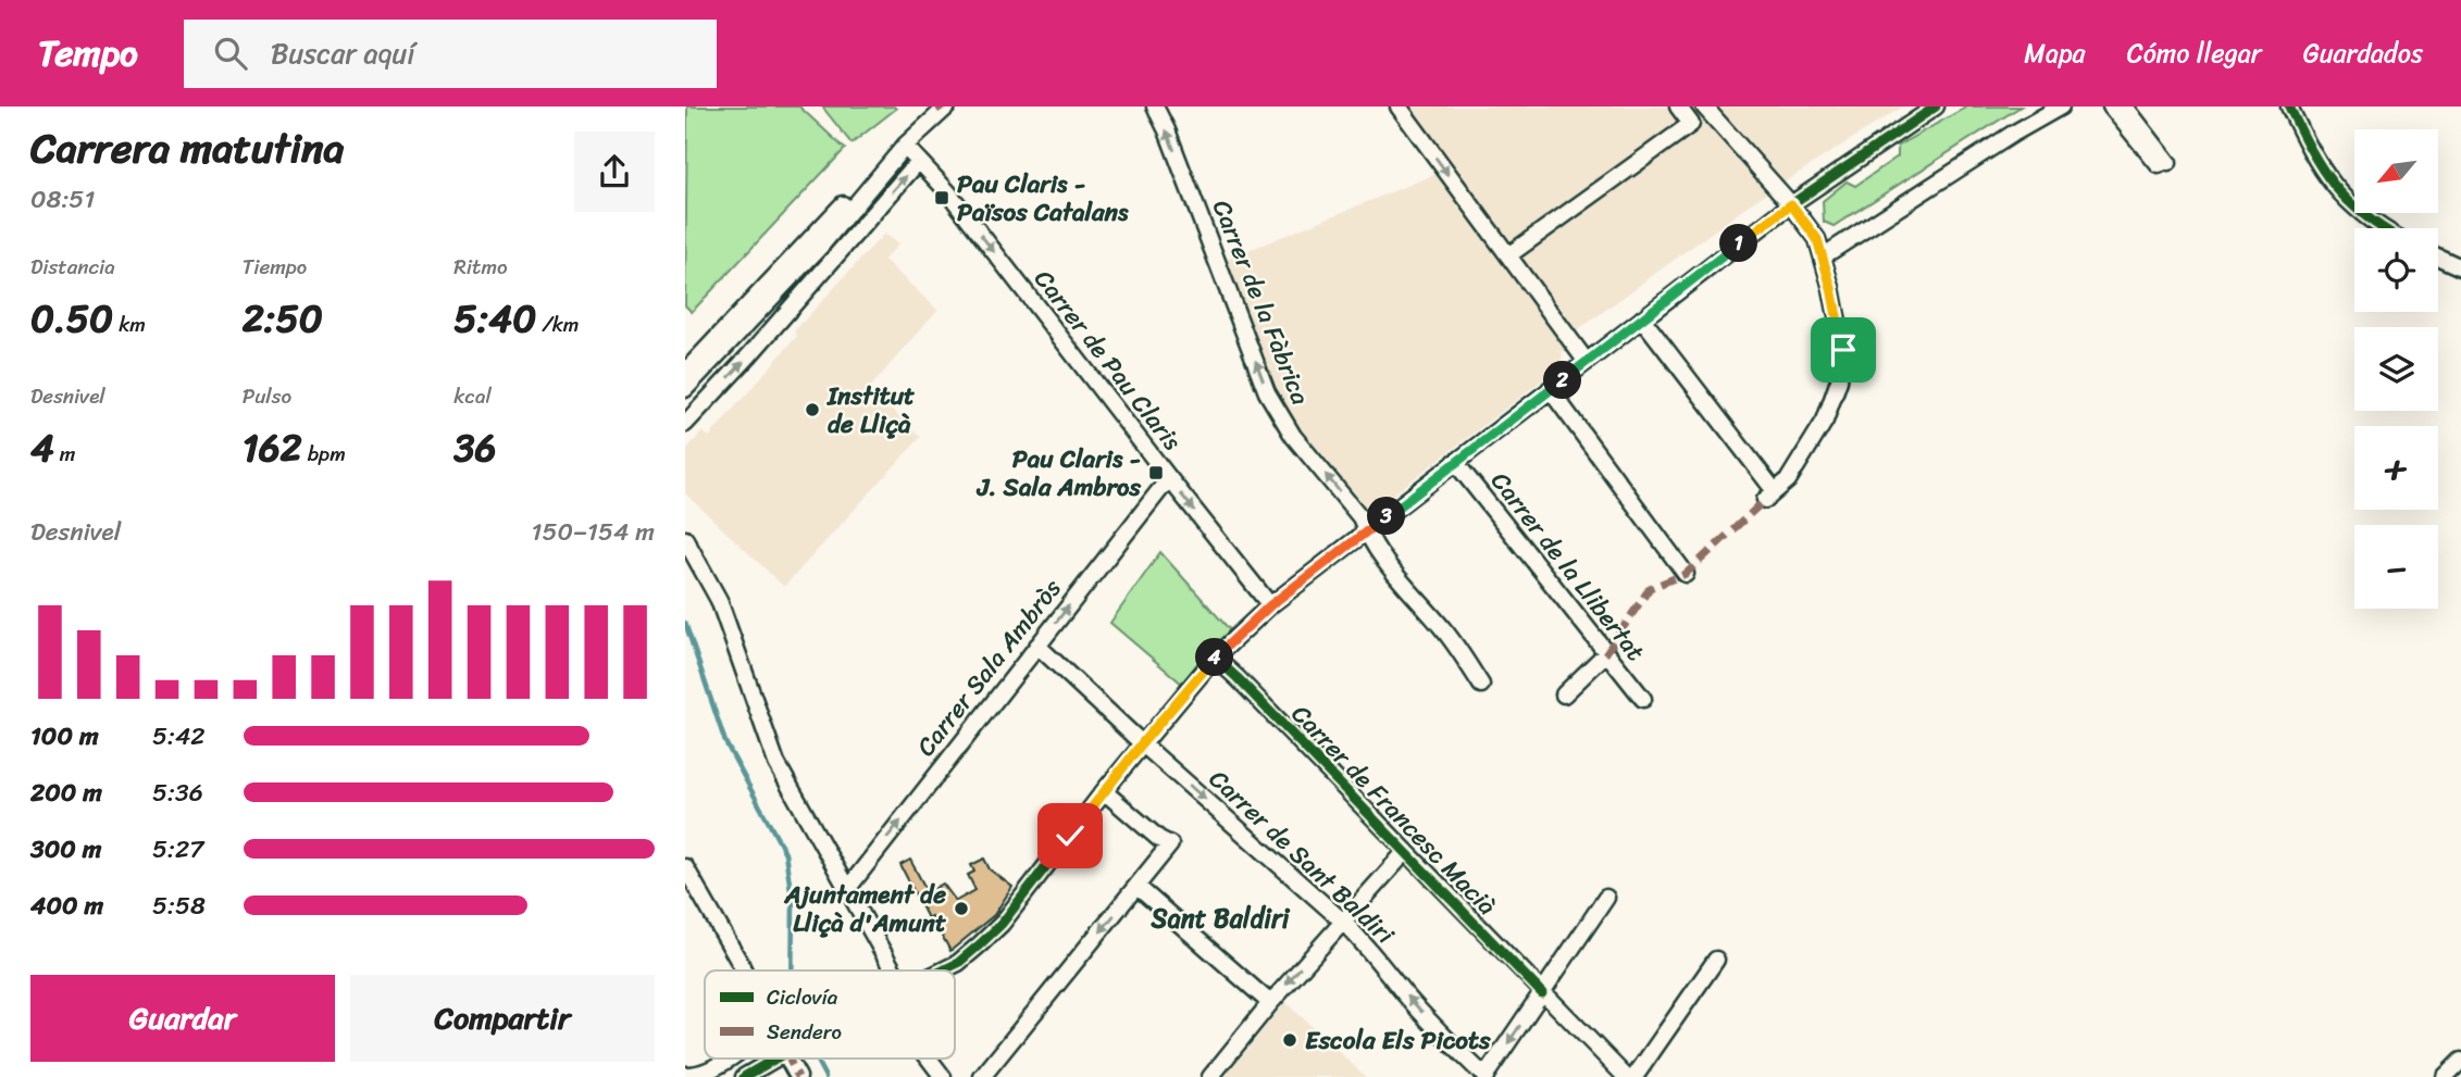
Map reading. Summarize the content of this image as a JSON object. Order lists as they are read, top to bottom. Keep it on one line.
{"streets":{"street":["Carrer de la Fàbrica","Carrer de Pau Claris","Carrer de la Llibertat","Carrer Sala Ambròs","Carrer de Francesc Macià","Carrer de Sant Baldiri"]},"crossings":[["Carrer de Pau Claris","Carrer Sala Ambròs"],["Carrer Sala Ambròs","Carrer de Sant Baldiri"]],"one_way":["Carrer de la Fàbrica","Carrer de Pau Claris","Carrer Sala Ambròs"],"districts":["Sant Baldiri"],"places":{"transit":["Pau Claris - Països Catalans","Pau Claris - J. Sala Ambros"],"other":["Institut de Lliçà","Ajuntament de Lliçà d'Amunt","Escola Els Picots"]},"legend":["Ciclovía","Sendero"],"north":"bottom left","page":{"header":"Tempo","search":"Buscar aquí","nav":["Mapa","Cómo llegar","Guardados"],"heading":["Carrera matutina","08:51"],"map_buttons":["+","−"],"pins":["1","2","3","4"],"stats":[["Distancia","0.50 km"],["Tiempo","2:50"],["Ritmo","5:40 /km"],["Desnivel","4 m"],["Pulso","162 bpm"],["kcal","36"]],"chart":["Desnivel","150–154 m"],"list":[{"name":"100 m","note":"5:42"},{"name":"200 m","note":"5:36"},{"name":"300 m","note":"5:27"},{"name":"400 m","note":"5:58"}],"buttons":["Guardar","Compartir"]}}
